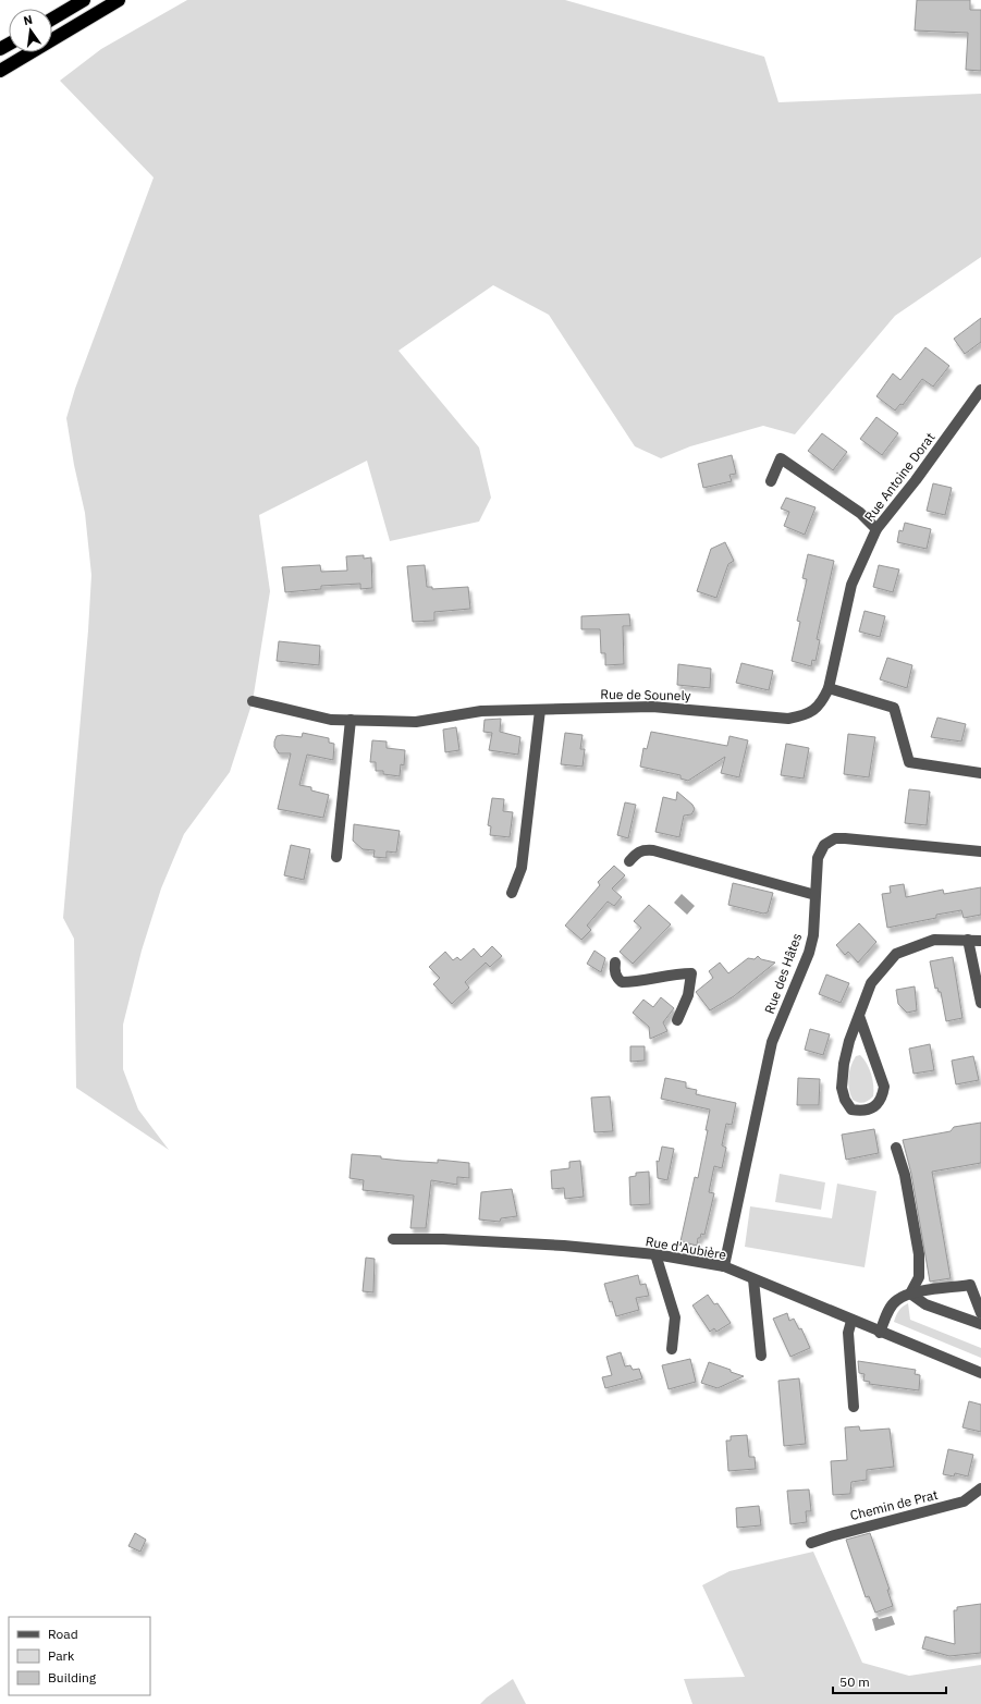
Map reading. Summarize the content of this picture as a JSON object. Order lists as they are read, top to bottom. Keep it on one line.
{"streets":{"street":["Rue Antoine Dorat","Rue de Sounely","Rue des Hâtes","Rue d'Aubière","Chemin de Prat"]},"crossings":[["Rue Antoine Dorat","Rue de Sounely"],["Rue des Hâtes","Rue d'Aubière"]],"legend":["Road","Park","Building"],"scale_bar":"50 m","north":"top"}
